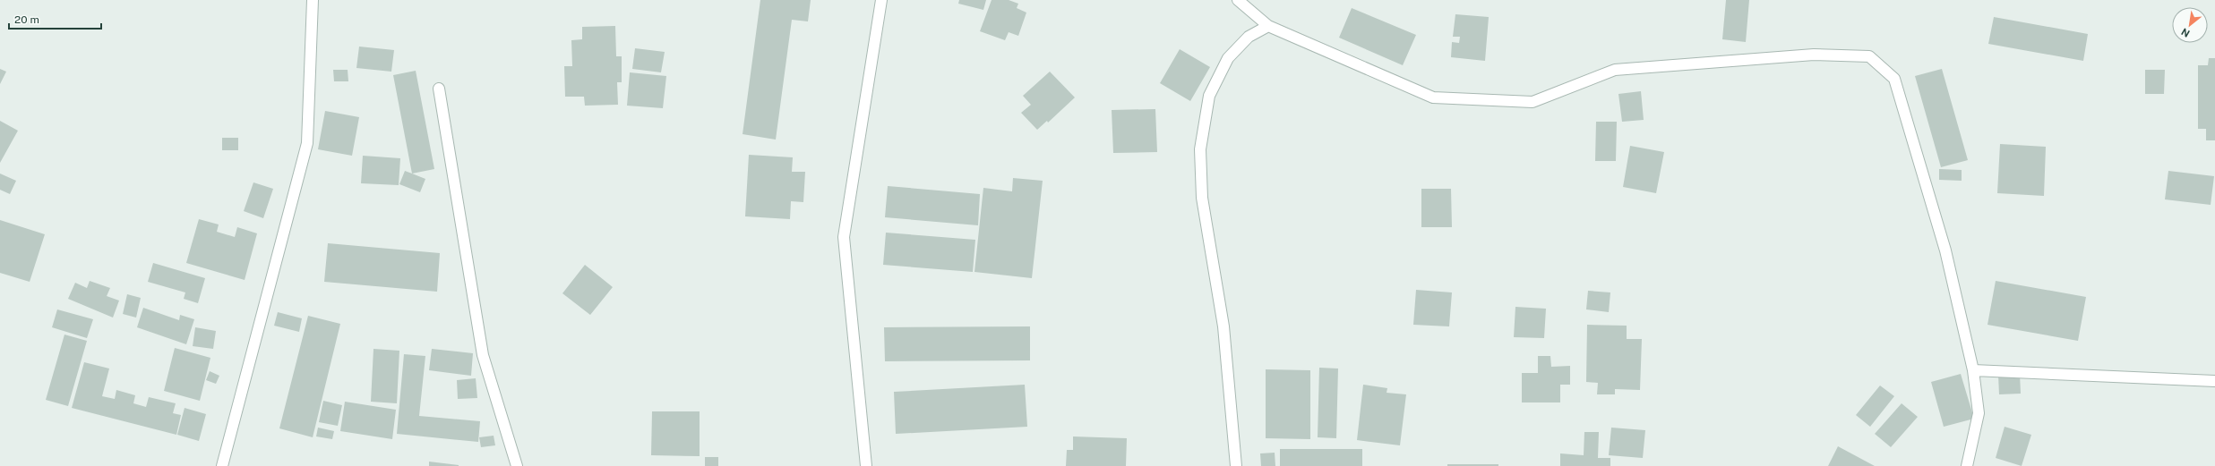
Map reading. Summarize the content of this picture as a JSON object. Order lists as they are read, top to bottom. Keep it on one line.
{"scale_bar":"20 m","north":"bottom left"}
